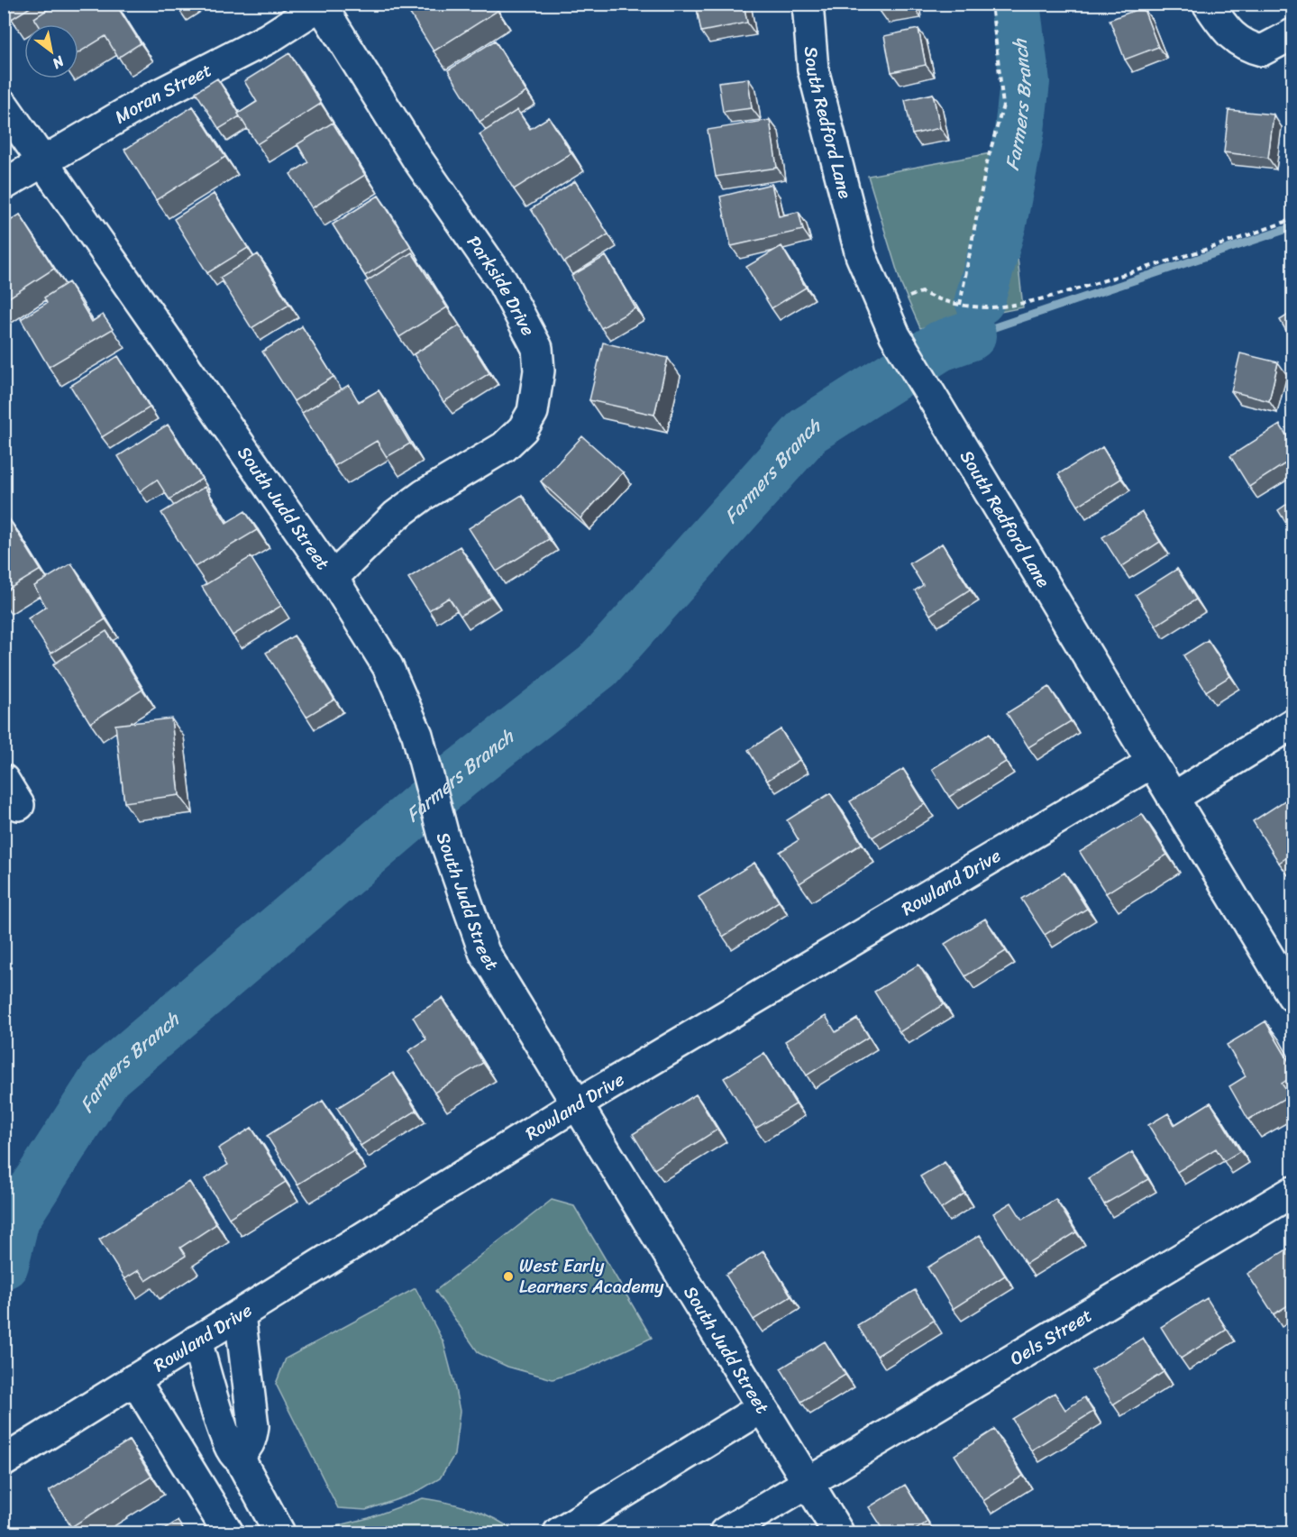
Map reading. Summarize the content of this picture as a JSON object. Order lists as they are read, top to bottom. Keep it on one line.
{"streets":{"street":["Moran Street","South Redford Lane","Parkside Drive","South Judd Street","Rowland Drive","Oels Street"]},"crossings":[["Moran Street","Parkside Drive"],["Moran Street","South Judd Street"],["South Redford Lane","Rowland Drive"],["Parkside Drive","South Judd Street"],["South Judd Street","Rowland Drive"],["South Judd Street","Oels Street"]],"water":["Farmers Branch"],"places":["West Early Learners Academy"],"north":"bottom right"}
